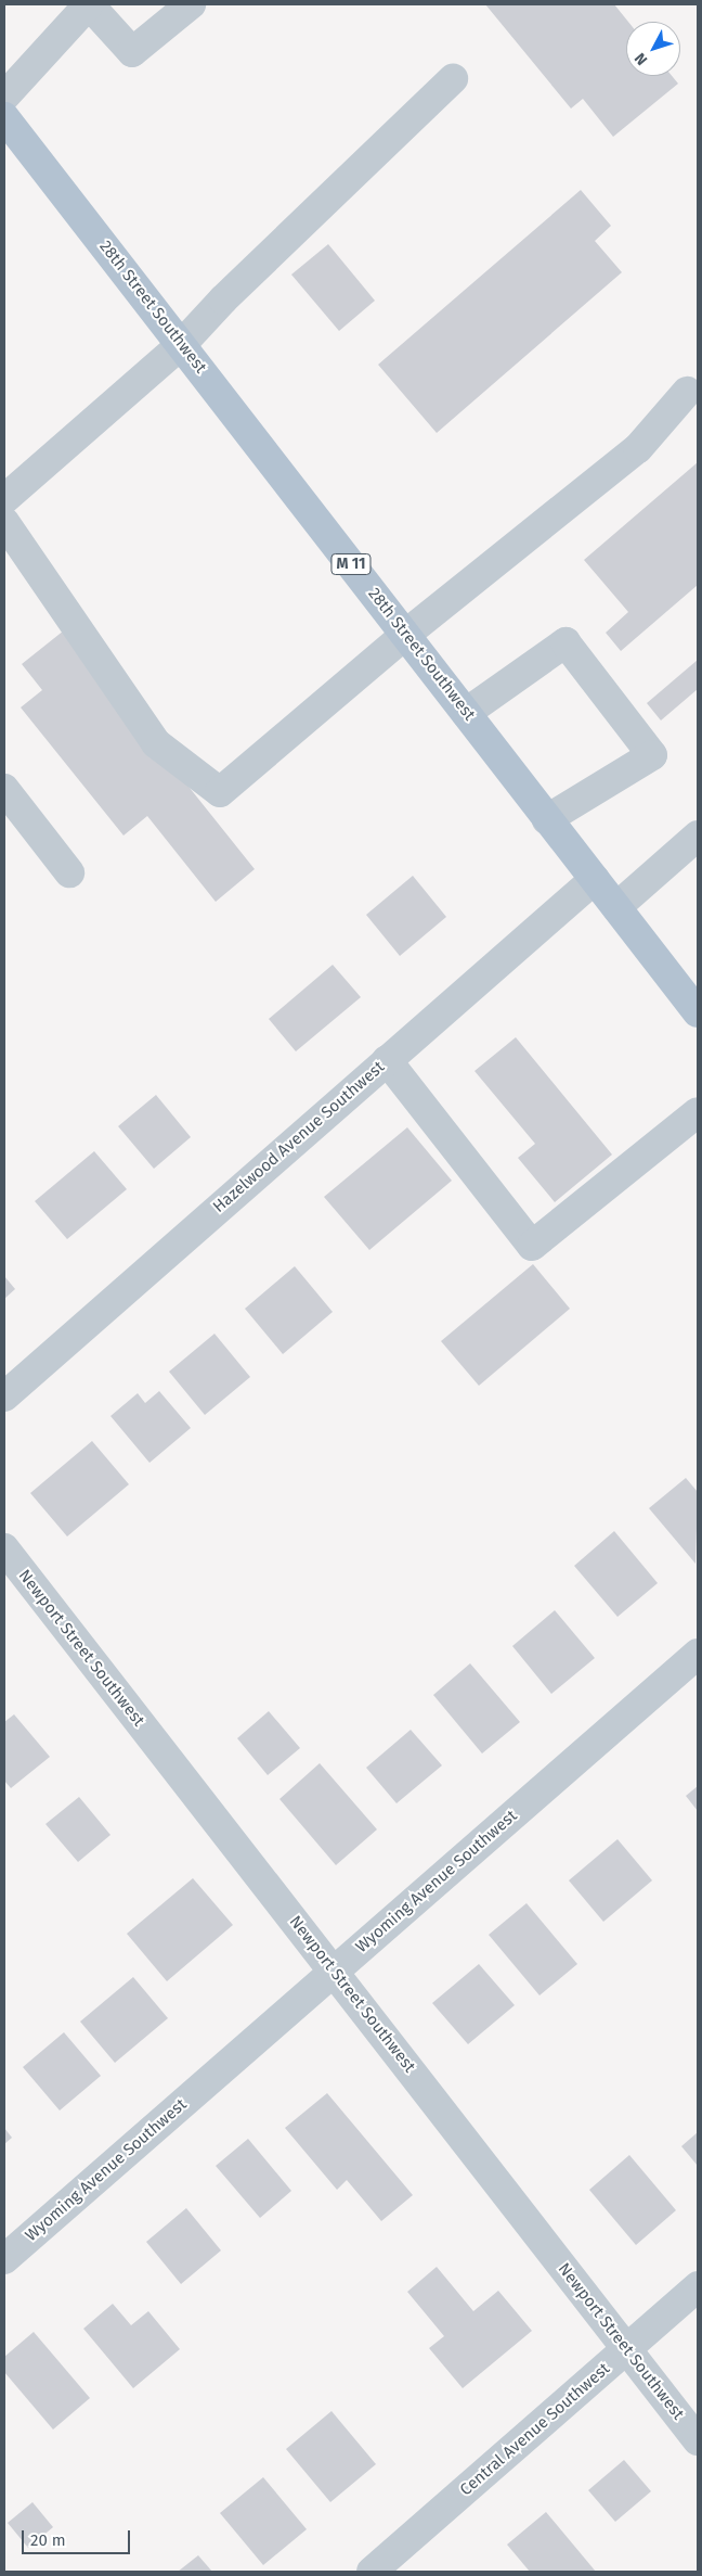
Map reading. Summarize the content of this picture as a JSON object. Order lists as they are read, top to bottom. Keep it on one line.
{"streets":{"main road":["28th Street Southwest","M 11"],"street":["Hazelwood Avenue Southwest","Newport Street Southwest","Wyoming Avenue Southwest","Central Avenue Southwest"]},"crossings":[["28th Street Southwest","Hazelwood Avenue Southwest"],["Newport Street Southwest","Wyoming Avenue Southwest"],["Newport Street Southwest","Central Avenue Southwest"]],"scale_bar":"20 m","north":"bottom left"}
